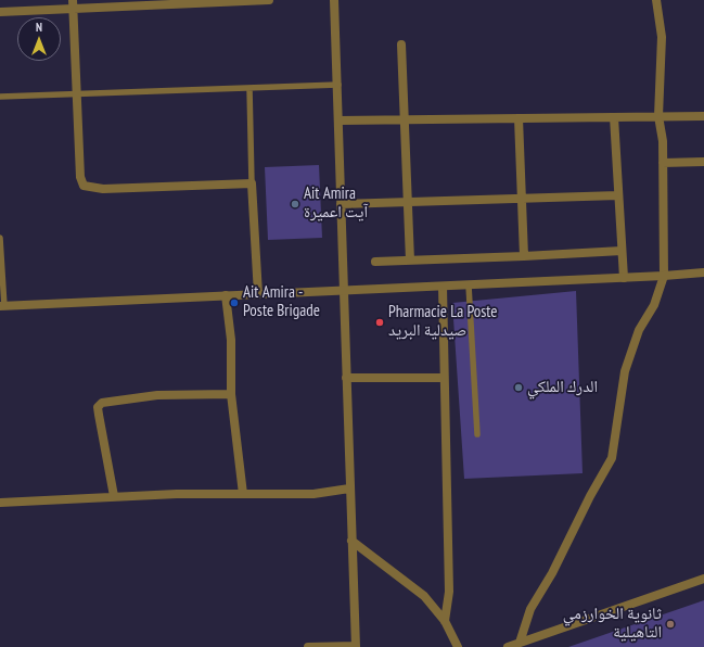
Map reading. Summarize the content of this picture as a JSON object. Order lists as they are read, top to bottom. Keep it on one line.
{"places":["Ait Amira آيت اعميرة","Ait Amira - Poste Brigade","Pharmacie La Poste صيدلية البريد","الدرك الملكي","ثانوية الخوارزمي التاهيلية"],"north":"top"}
